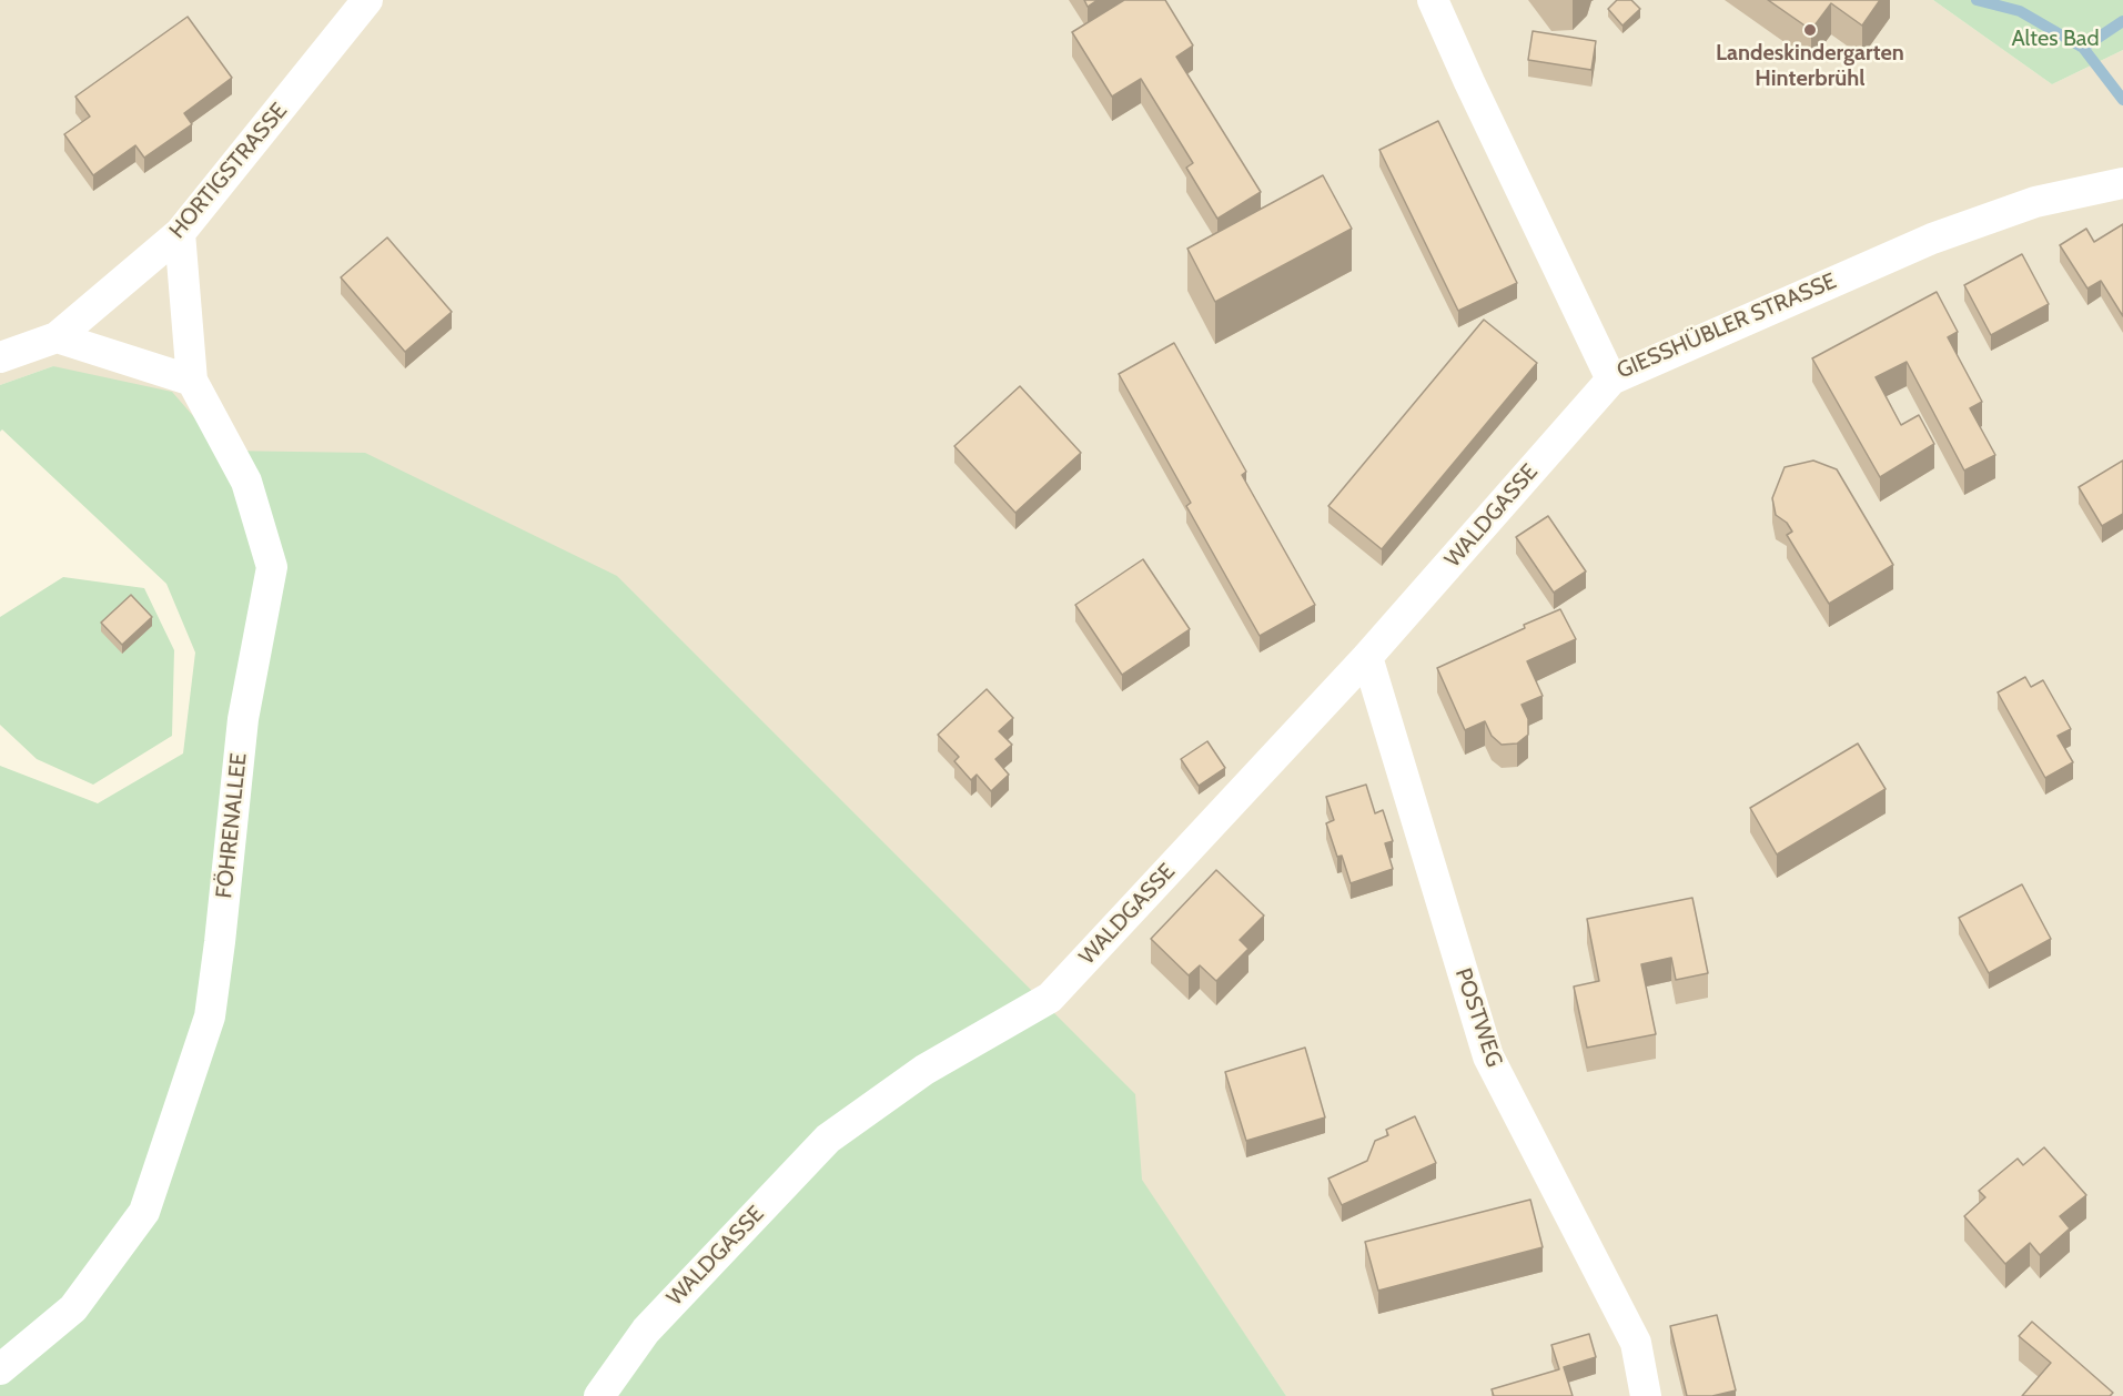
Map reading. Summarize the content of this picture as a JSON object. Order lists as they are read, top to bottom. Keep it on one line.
{"streets":{"street":["HORTIGSTRASSE","GIESSHÜBLER STRASSE","WALDGASSE","FÖHRENALLEE","POSTWEG"]},"crossings":[["HORTIGSTRASSE","FÖHRENALLEE"],["GIESSHÜBLER STRASSE","WALDGASSE"],["WALDGASSE","POSTWEG"]],"parks":["Altes Bad"],"places":["Landeskindergarten Hinterbrühl"]}
